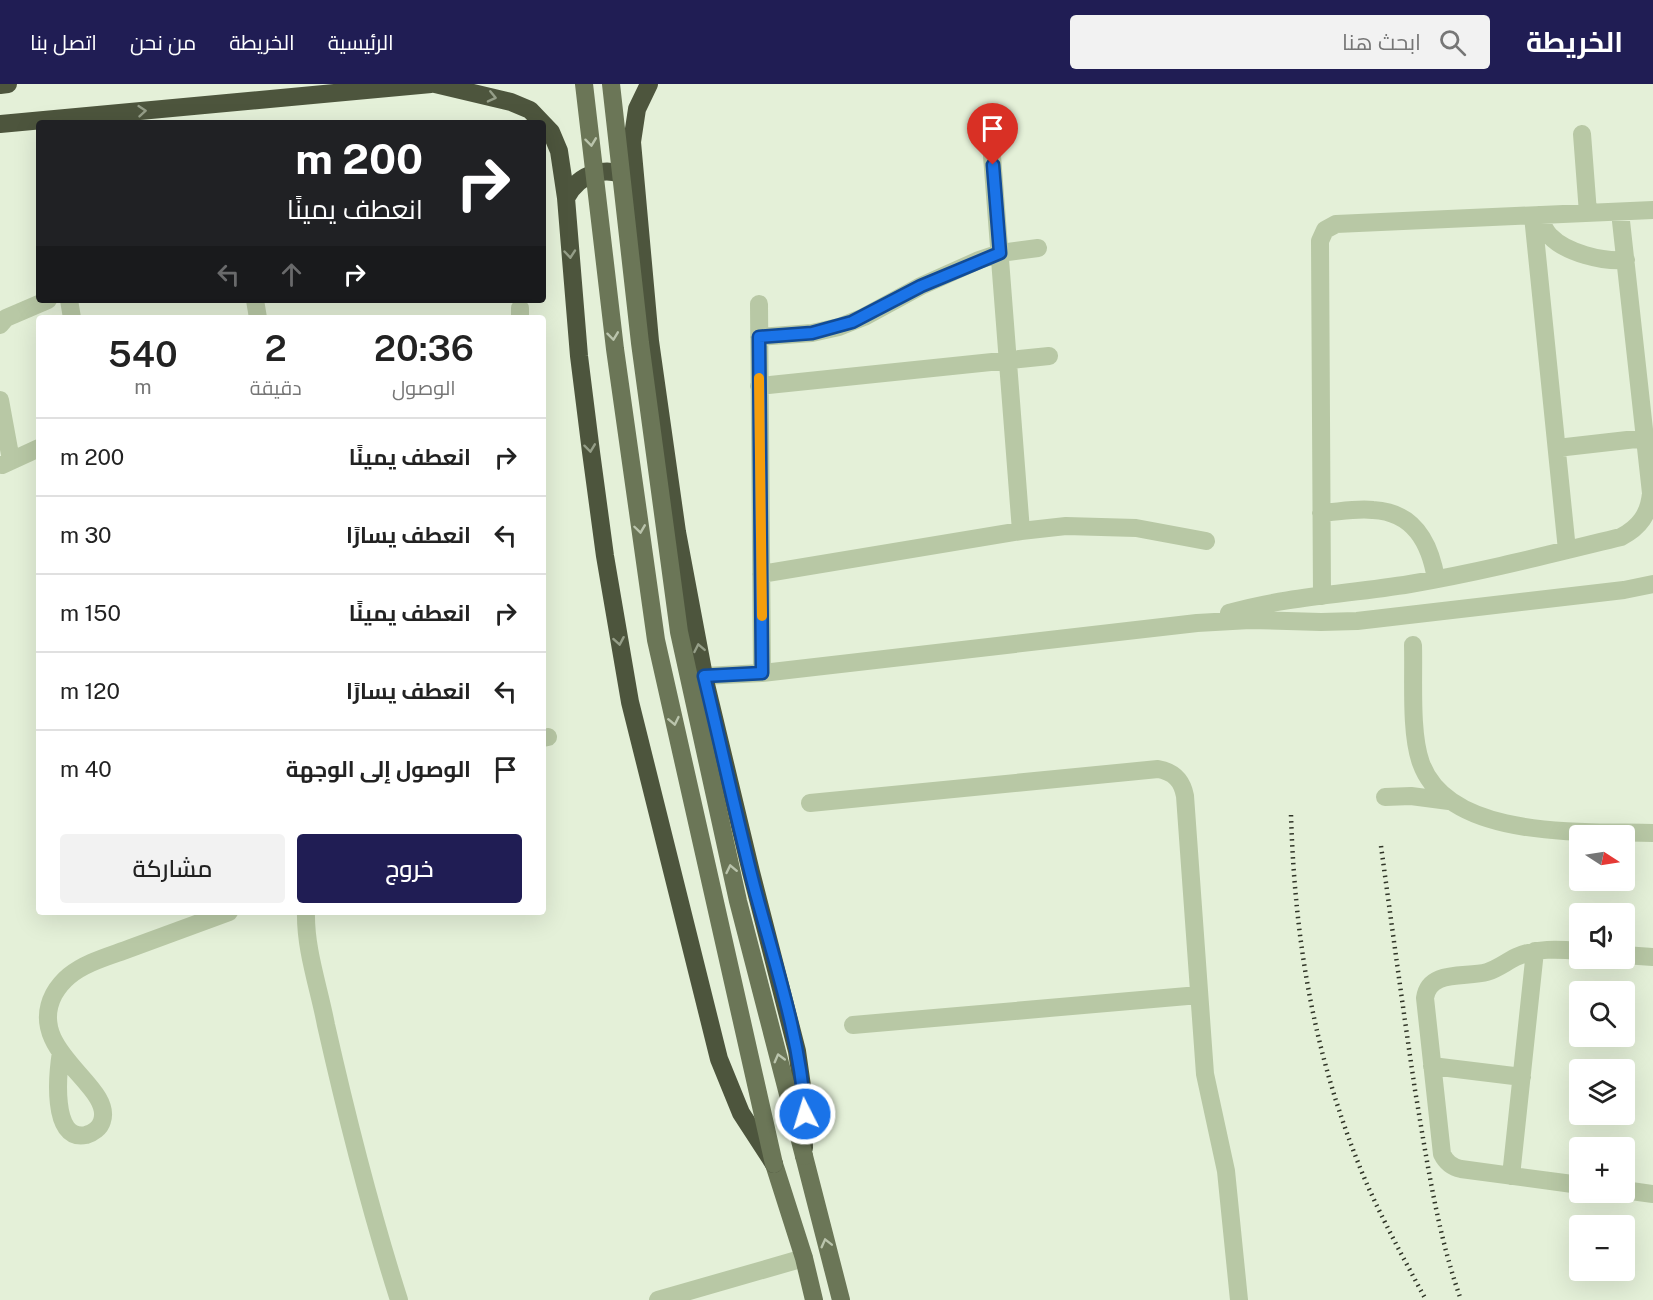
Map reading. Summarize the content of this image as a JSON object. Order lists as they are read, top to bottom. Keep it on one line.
{"north":"right","page":{"header":"الخريطة","search":"ابحث هنا","nav":["الرئيسية","الخريطة","من نحن","اتصل بنا"],"turn":["200 m","انعطف يمينًا"],"eta":["20:36","الوصول","2","دقيقة","540","m"],"list":[{"name":"انعطف يمينًا","value":"200 m"},{"name":"انعطف يسارًا","value":"30 m"},{"name":"انعطف يمينًا","value":"150 m"},{"name":"انعطف يسارًا","value":"120 m"},{"name":"الوصول إلى الوجهة","value":"40 m"}],"buttons":["خروج","مشاركة"],"map_buttons":["+","−"]}}
